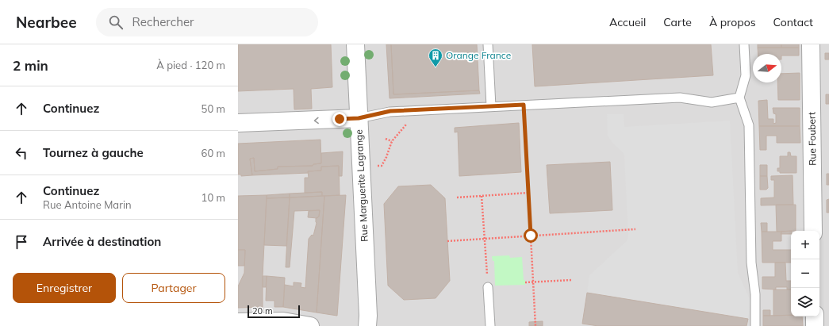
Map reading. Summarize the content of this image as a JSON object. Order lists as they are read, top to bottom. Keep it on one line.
{"streets":{"street":["Rue Foubert","Rue Marguerite Lagrange"]},"places":{"building":["Orange France"]},"scale_bar":"20 m","north":"right","page":{"header":"Nearbee","search":"Rechercher","nav":["Accueil","Carte","À propos","Contact"],"heading":["2 min","À pied · 120 m"],"list":[["Continuez","50 m"],["Tournez à gauche","60 m"],["Continuez","Rue Antoine Marin","10 m"],"Arrivée à destination"],"map_buttons":["+","−"],"buttons":["Enregistrer","Partager"],"scale":"20 m"}}
